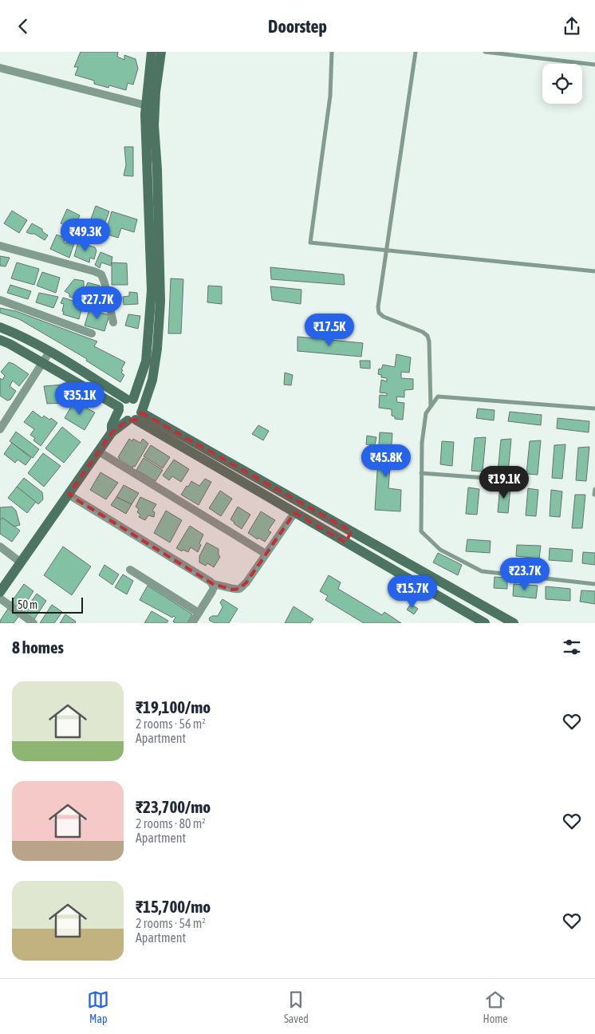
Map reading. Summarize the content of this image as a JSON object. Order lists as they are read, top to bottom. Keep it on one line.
{"scale_bar":"50 m","page":{"header":"Doorstep","price":["₹49.3K","₹27.7K","₹17.5K","₹35.1K","₹45.8K","₹19.1K","₹23.7K","₹15.7K"],"scale":"50 m","heading":"8 homes","list":[{"name":"₹19,100/mo","note":"2 rooms · 56 m² · Apartment"},{"name":"₹23,700/mo","note":"2 rooms · 80 m² · Apartment"},{"name":"₹15,700/mo","note":"2 rooms · 54 m² · Apartment"}],"tabs":["Map","Saved","Home"]}}
